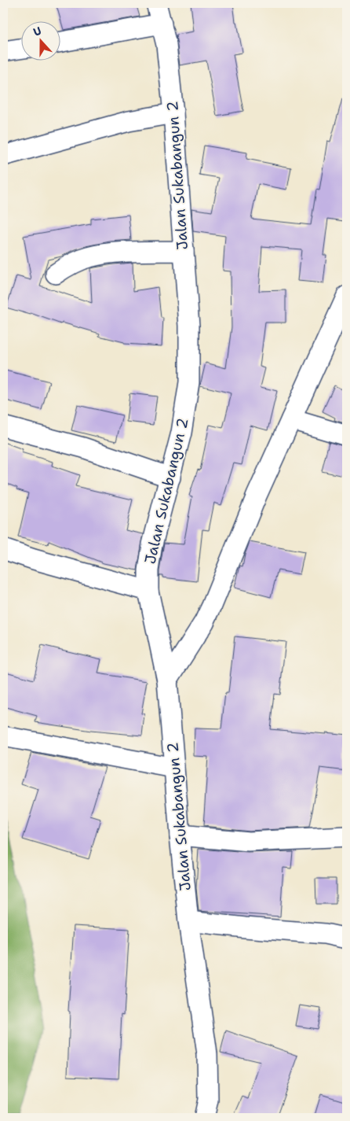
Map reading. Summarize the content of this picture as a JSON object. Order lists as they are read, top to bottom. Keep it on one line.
{"streets":{"street":["Jalan Sukabangun 2"]},"north":"top"}
